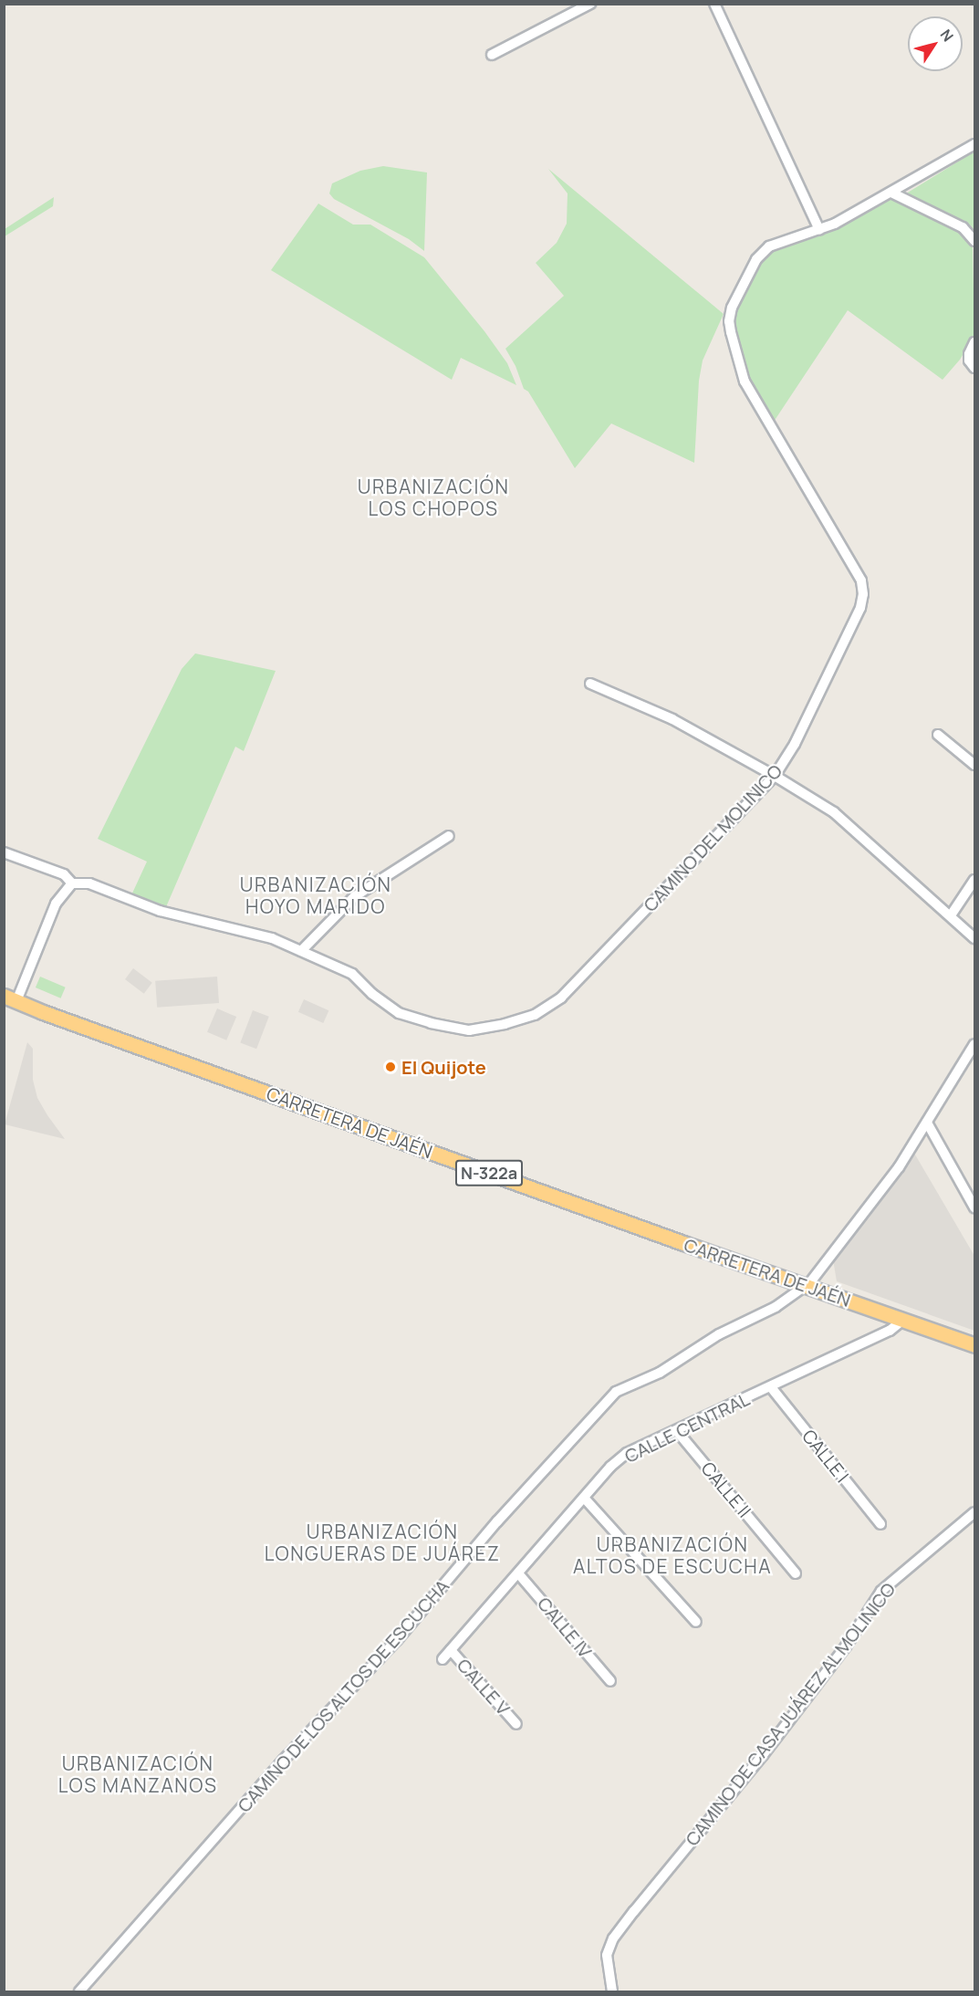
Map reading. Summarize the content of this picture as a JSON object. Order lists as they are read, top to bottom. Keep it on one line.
{"streets":{"highway":["CARRETERA DE JAÉN","N-322a"],"street":["CAMINO DEL MOLINICO","CALLE CENTRAL","CALLE I","CALLE II","CALLE IV","CALLE V","CAMINO DE LOS ALTOS DE ESCUCHA","CAMINO DE CASA JUÁREZ AL MOLINICO"]},"crossings":[["CARRETERA DE JAÉN","CALLE CENTRAL"],["CARRETERA DE JAÉN","CAMINO DE LOS ALTOS DE ESCUCHA"],["CALLE CENTRAL","CALLE I"],["CALLE CENTRAL","CALLE II"],["CALLE CENTRAL","CALLE IV"],["CALLE CENTRAL","CALLE V"]],"districts":["URBANIZACIÓN LOS CHOPOS","URBANIZACIÓN HOYO MARIDO","URBANIZACIÓN LONGUERAS DE JUÁREZ","URBANIZACIÓN ALTOS DE ESCUCHA","URBANIZACIÓN LOS MANZANOS"],"places":["El Quijote"],"north":"top right"}
